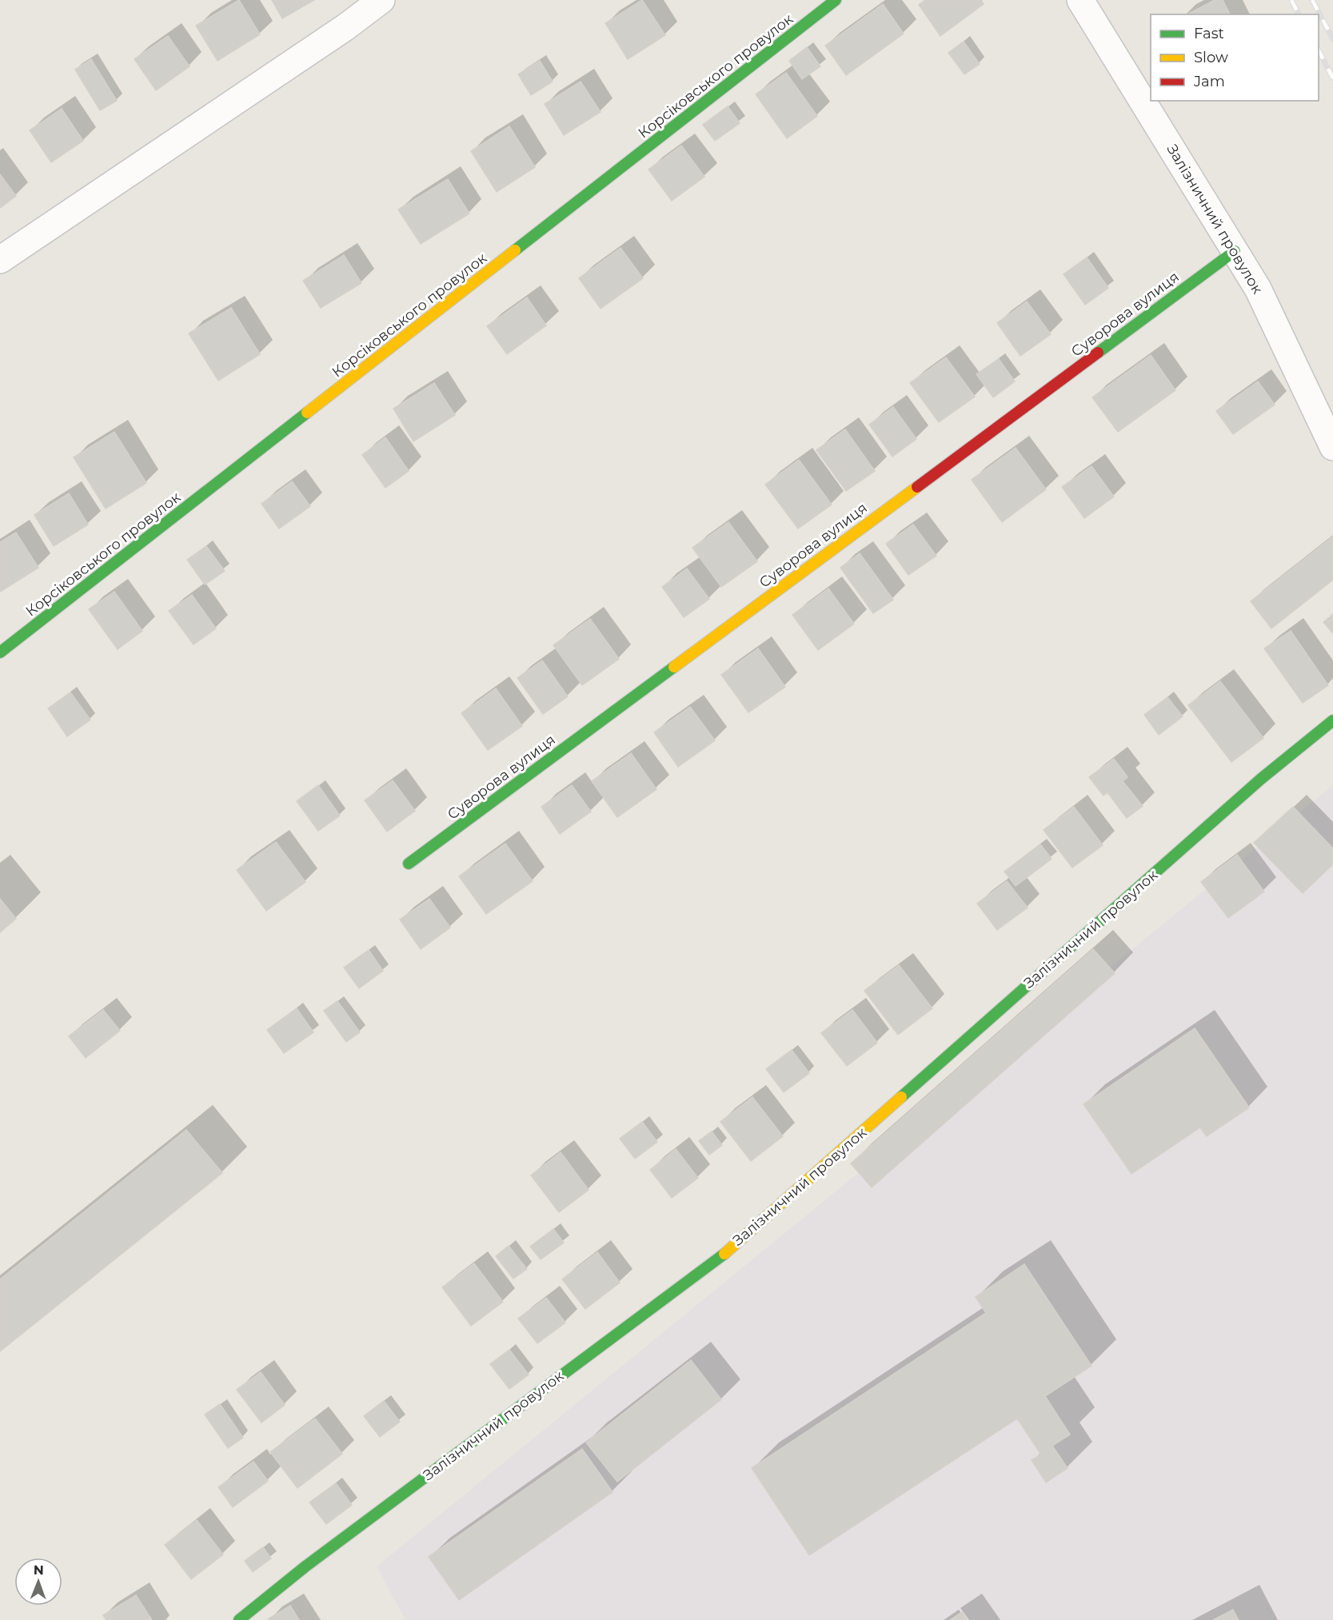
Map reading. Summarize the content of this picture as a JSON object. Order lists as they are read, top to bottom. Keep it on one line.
{"streets":{"street":["Корсіковського провулок","Залізничний провулок","Суворова вулиця"]},"crossings":[["Залізничний провулок","Суворова вулиця"]],"legend":["Fast","Slow","Jam"],"north":"top"}
